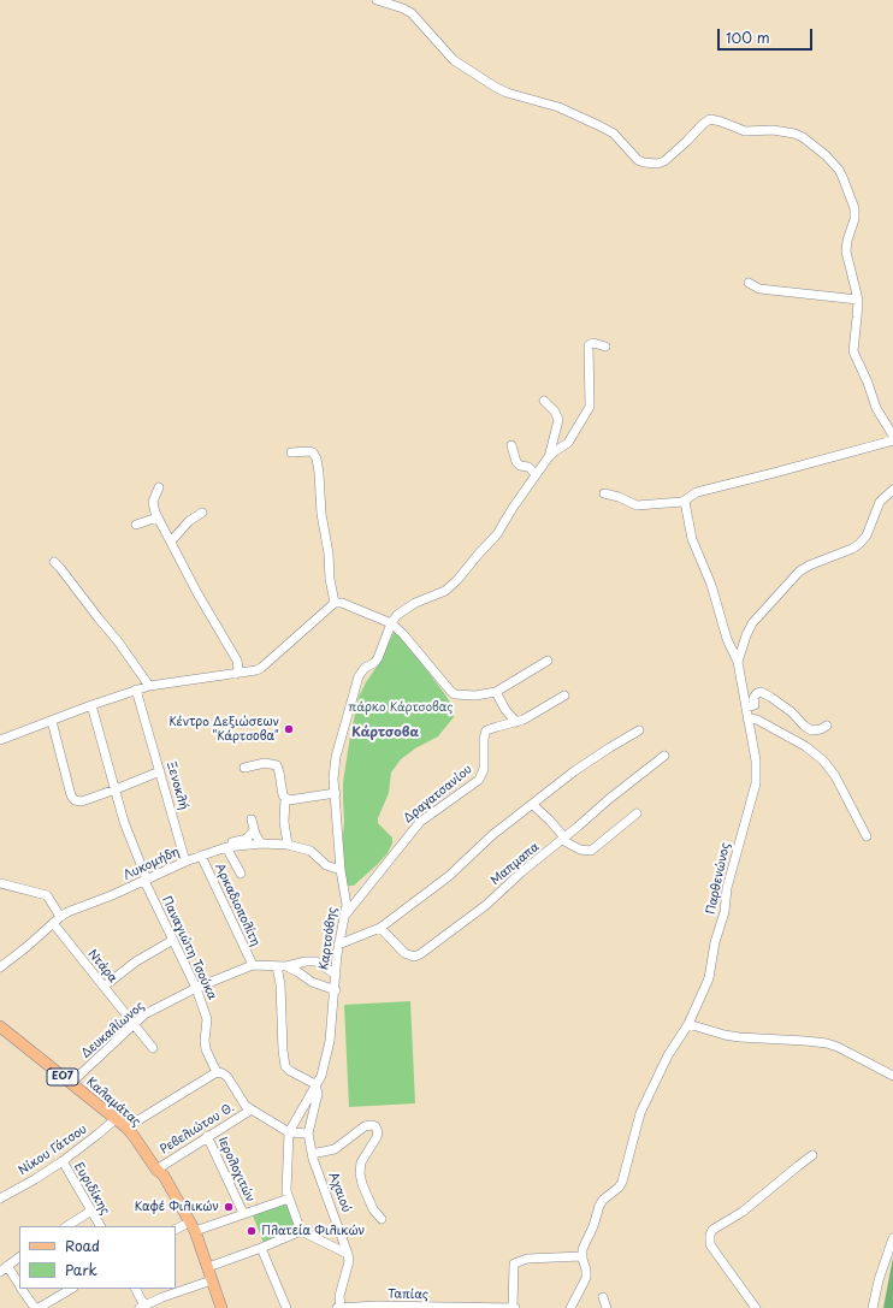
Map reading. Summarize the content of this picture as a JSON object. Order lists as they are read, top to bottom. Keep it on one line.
{"streets":{"main road":["ΕΟ7","Καλαμάτας"],"street":["Ξενοκλή","Δραγατσανίου","Λυκομήδη","Μαπμαπα","Παρθενώνος","Αρκαδιοπολίτη","Καρτσόβης","Παναγιώτη Τσούκα","Ντάρα","Δευκαλίωνος","Ρεβελιώτου Θ.","Νίκου Γάτσου","Ιερολοχιτών","Ευριδίκης","Αχαιού","Ταπίας"]},"crossings":[["Ξενοκλή","Λυκομήδη"],["Δραγατσανίου","Καρτσόβης"],["Λυκομήδη","Αρκαδιοπολίτη"],["Λυκομήδη","Παναγιώτη Τσούκα"],["Λυκομήδη","Ντάρα"],["Αρκαδιοπολίτη","Δευκαλίωνος"],["Καρτσόβης","Παναγιώτη Τσούκα"],["Παναγιώτη Τσούκα","Δευκαλίωνος"],["Παναγιώτη Τσούκα","Ρεβελιώτου Θ."],["Ντάρα","Δευκαλίωνος"],["Δευκαλίωνος","Καλαμάτας"],["Καλαμάτας","Ρεβελιώτου Θ."],["Καλαμάτας","Νίκου Γάτσου"],["Ρεβελιώτου Θ.","Ιερολοχιτών"],["Νίκου Γάτσου","Ευριδίκης"]],"districts":["Κάρτσοβα"],"parks":["πάρκο Κάρτσοβας"],"places":["Κέντρο Δεξιώσεων \"Κάρτσοβα\"","Καφέ Φιλικών","Πλατεία Φιλικών"],"legend":["Road","Park"],"scale_bar":"100 m"}
